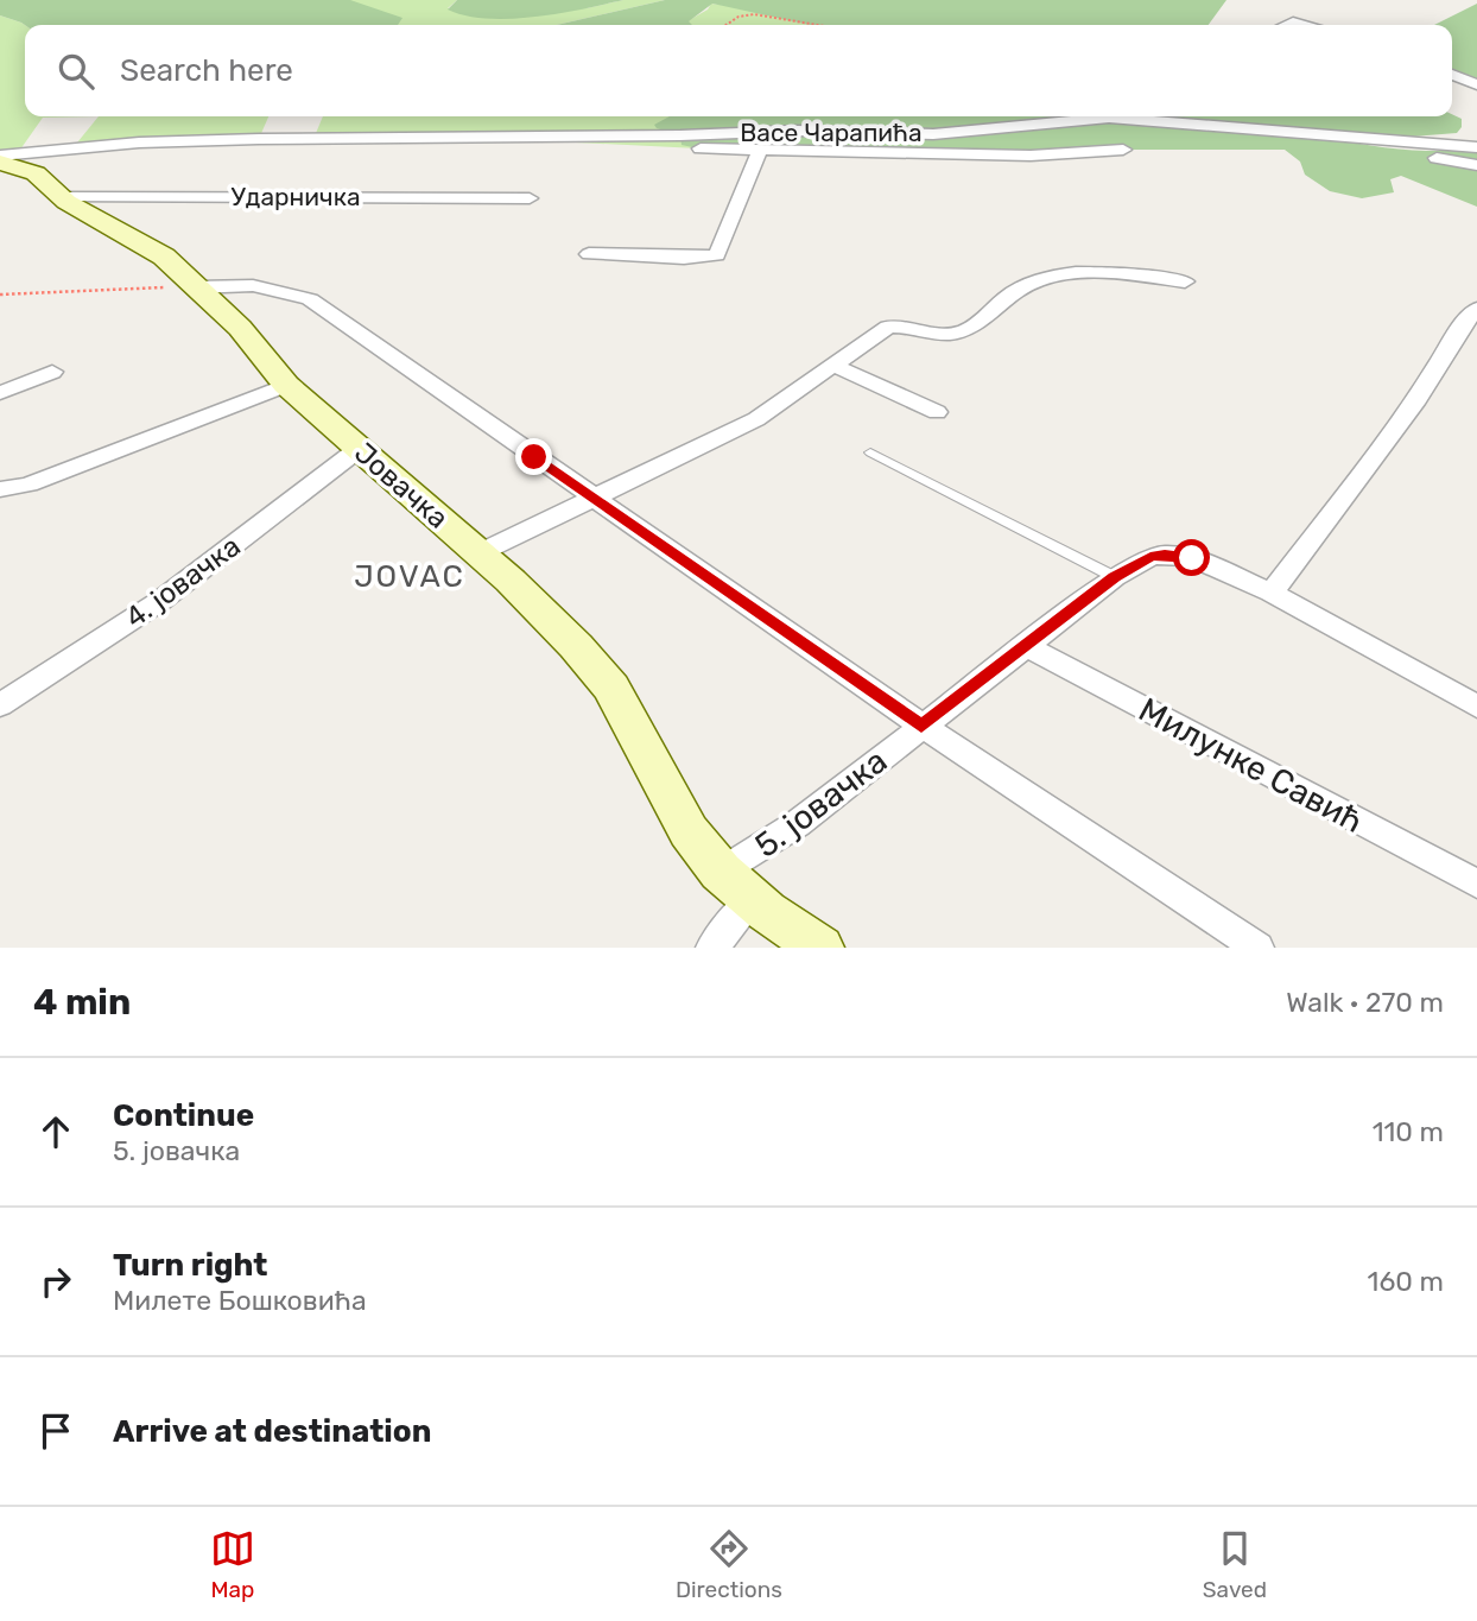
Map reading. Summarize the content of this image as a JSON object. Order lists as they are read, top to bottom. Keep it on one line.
{"streets":{"main road":["Јовачка"],"street":["Васе Чарапића","Ударничка","4. јовачка","Милунке Савић","5. јовачка"]},"crossings":[["Ударничка","Јовачка"],["Јовачка","4. јовачка"],["Јовачка","5. јовачка"],["Милунке Савић","5. јовачка"]],"districts":["JOVAC"],"page":{"search":"Search here","heading":["4 min","Walk · 270 m"],"list":[["Continue","5. јовачка","110 m"],["Turn right","Милете Бошковића","160 m"],"Arrive at destination"],"nav":["Map","Directions","Saved"]}}
